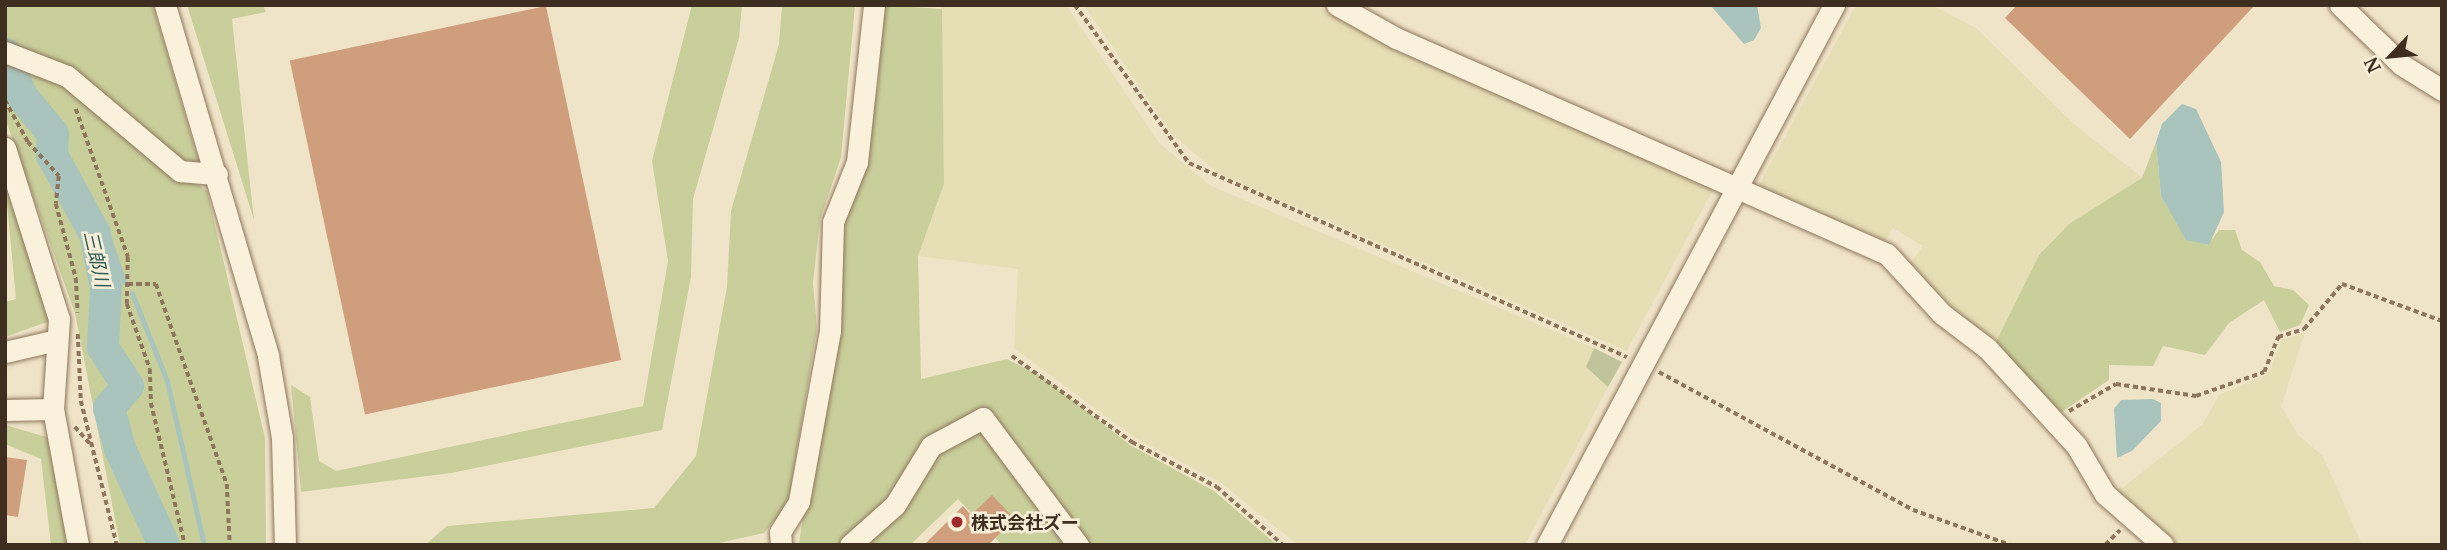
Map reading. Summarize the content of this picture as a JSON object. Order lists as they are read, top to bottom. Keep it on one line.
{"water":["三郎川"],"places":["株式会社ズー"],"north":"bottom left"}
